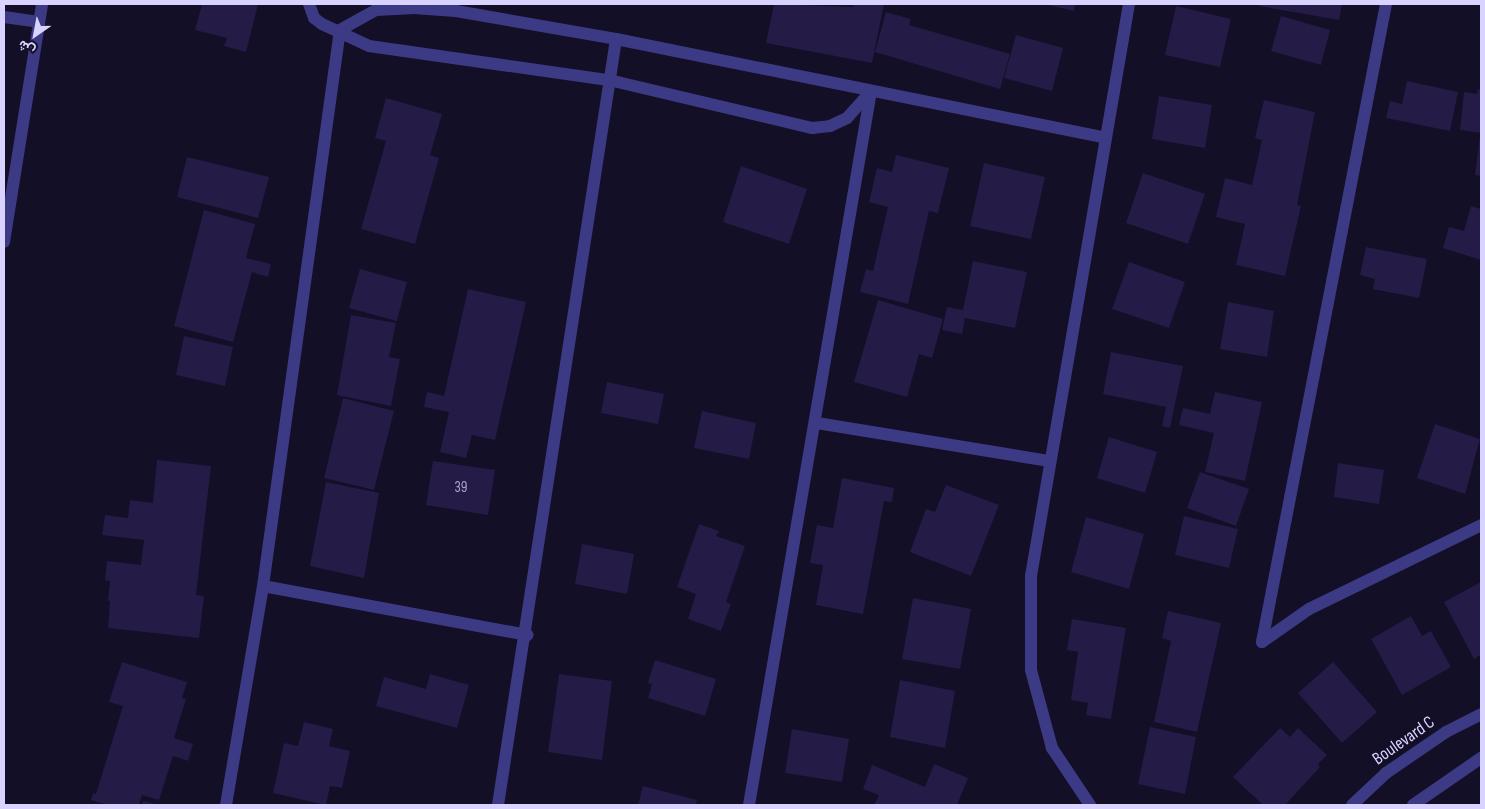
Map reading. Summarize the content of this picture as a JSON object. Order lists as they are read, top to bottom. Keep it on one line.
{"streets":{"street":["Boulevard C"]},"house_numbers":["39"],"north":"bottom left"}
